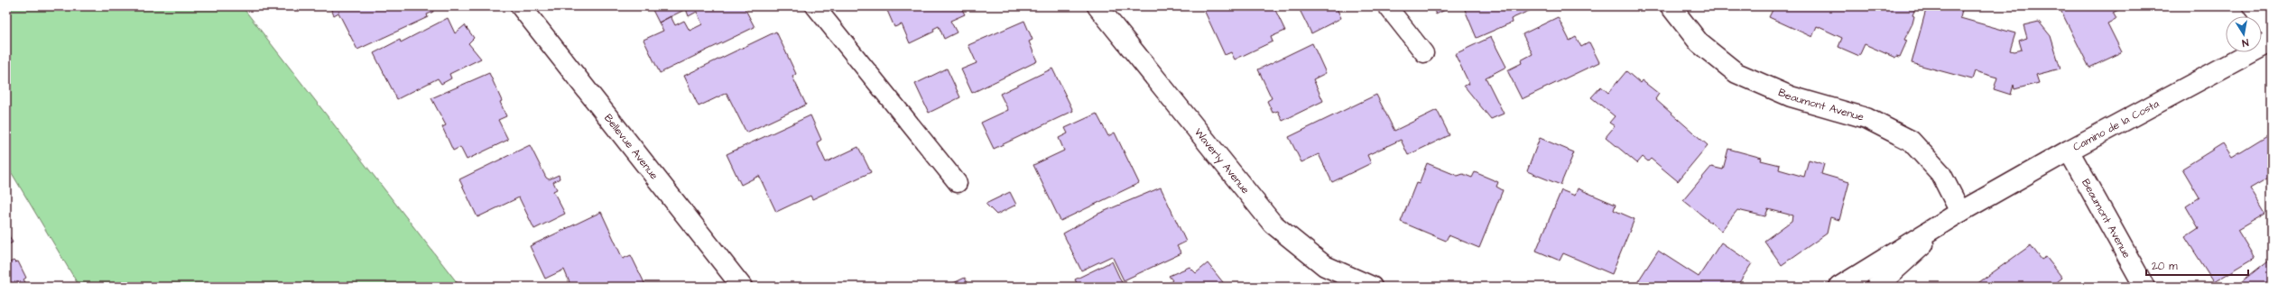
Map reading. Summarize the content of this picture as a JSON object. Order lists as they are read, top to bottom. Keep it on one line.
{"streets":{"street":["Beaumont Avenue","Camino de la Costa","Bellevue Avenue","Waverly Avenue"]},"crossings":[["Beaumont Avenue","Camino de la Costa"]],"scale_bar":"20 m","north":"bottom"}
